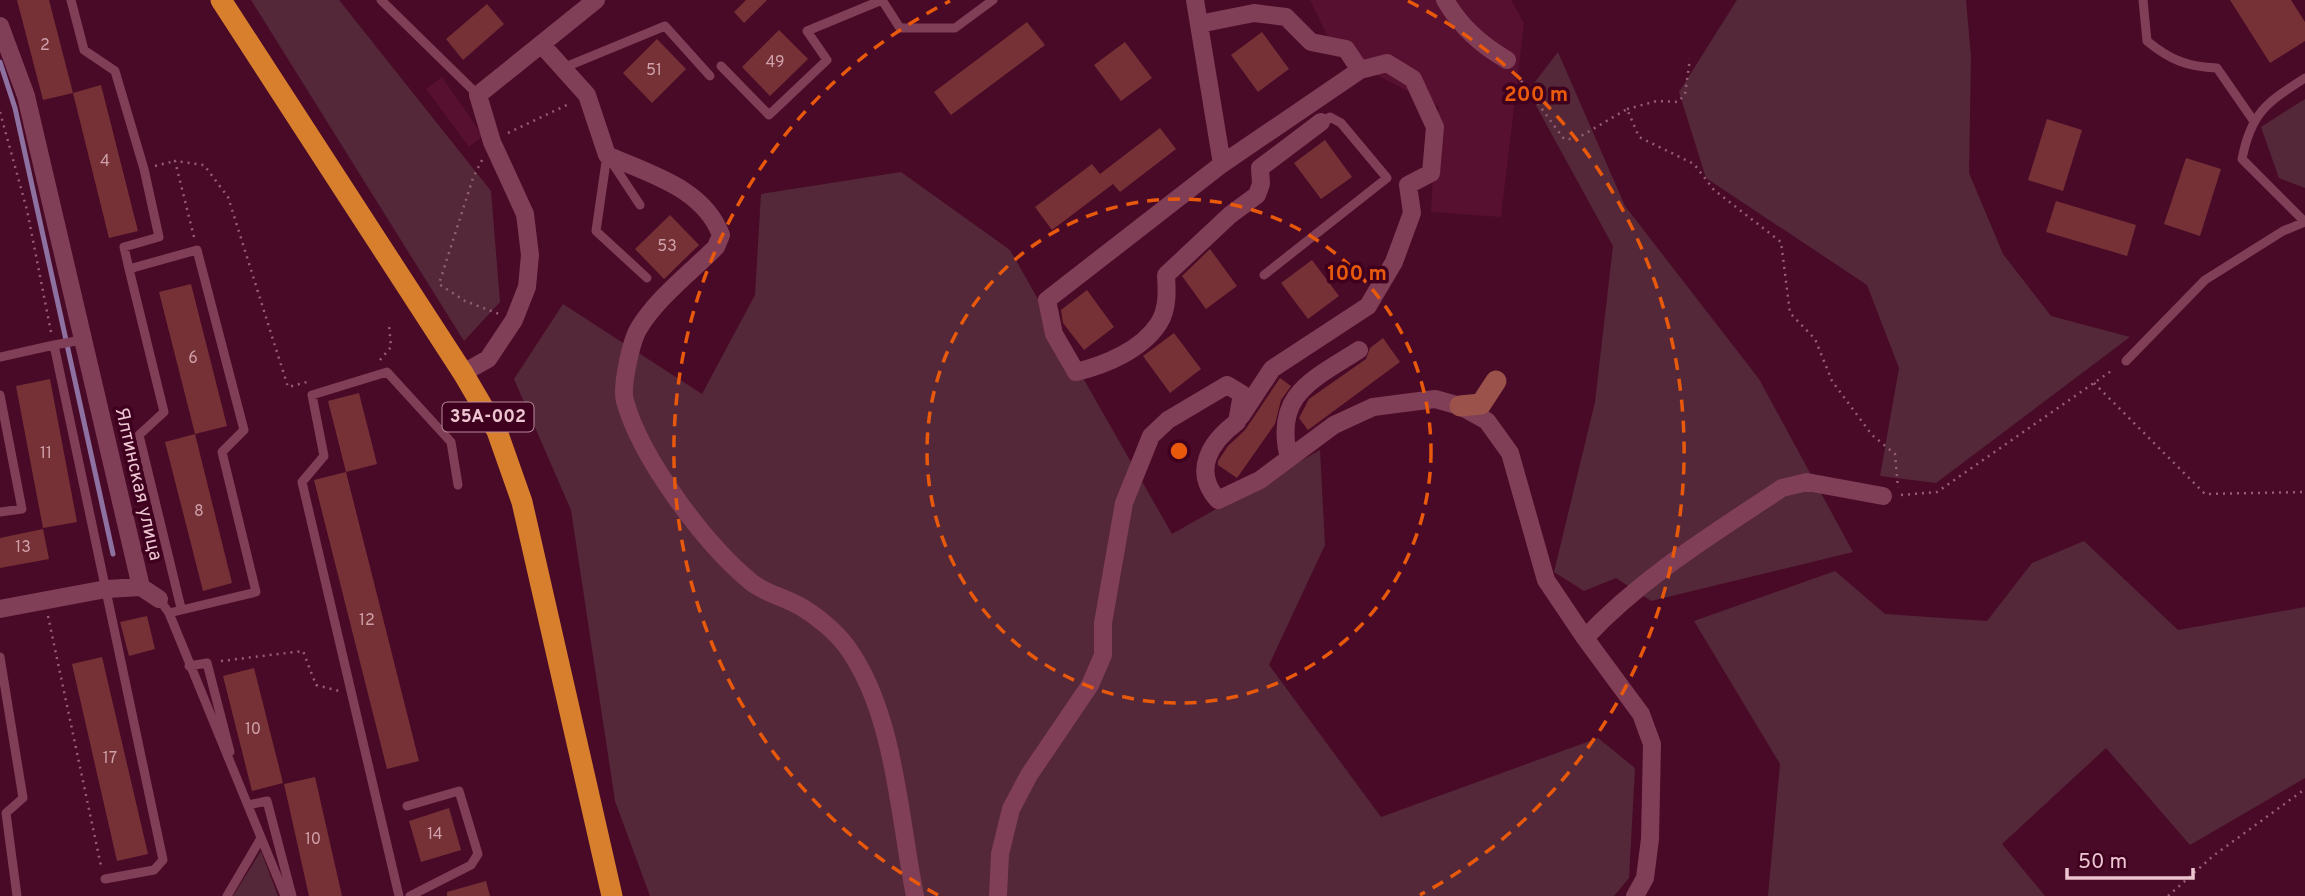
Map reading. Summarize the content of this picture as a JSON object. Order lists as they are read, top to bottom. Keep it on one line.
{"streets":{"highway":["35А-002"],"street":["Ялтинская улица"]},"house_numbers":["2","49","51","4","53","6","11","8","13","12","10","17","14","10"],"scale_bar":"50 m","rings":["200 m","100 m"]}
